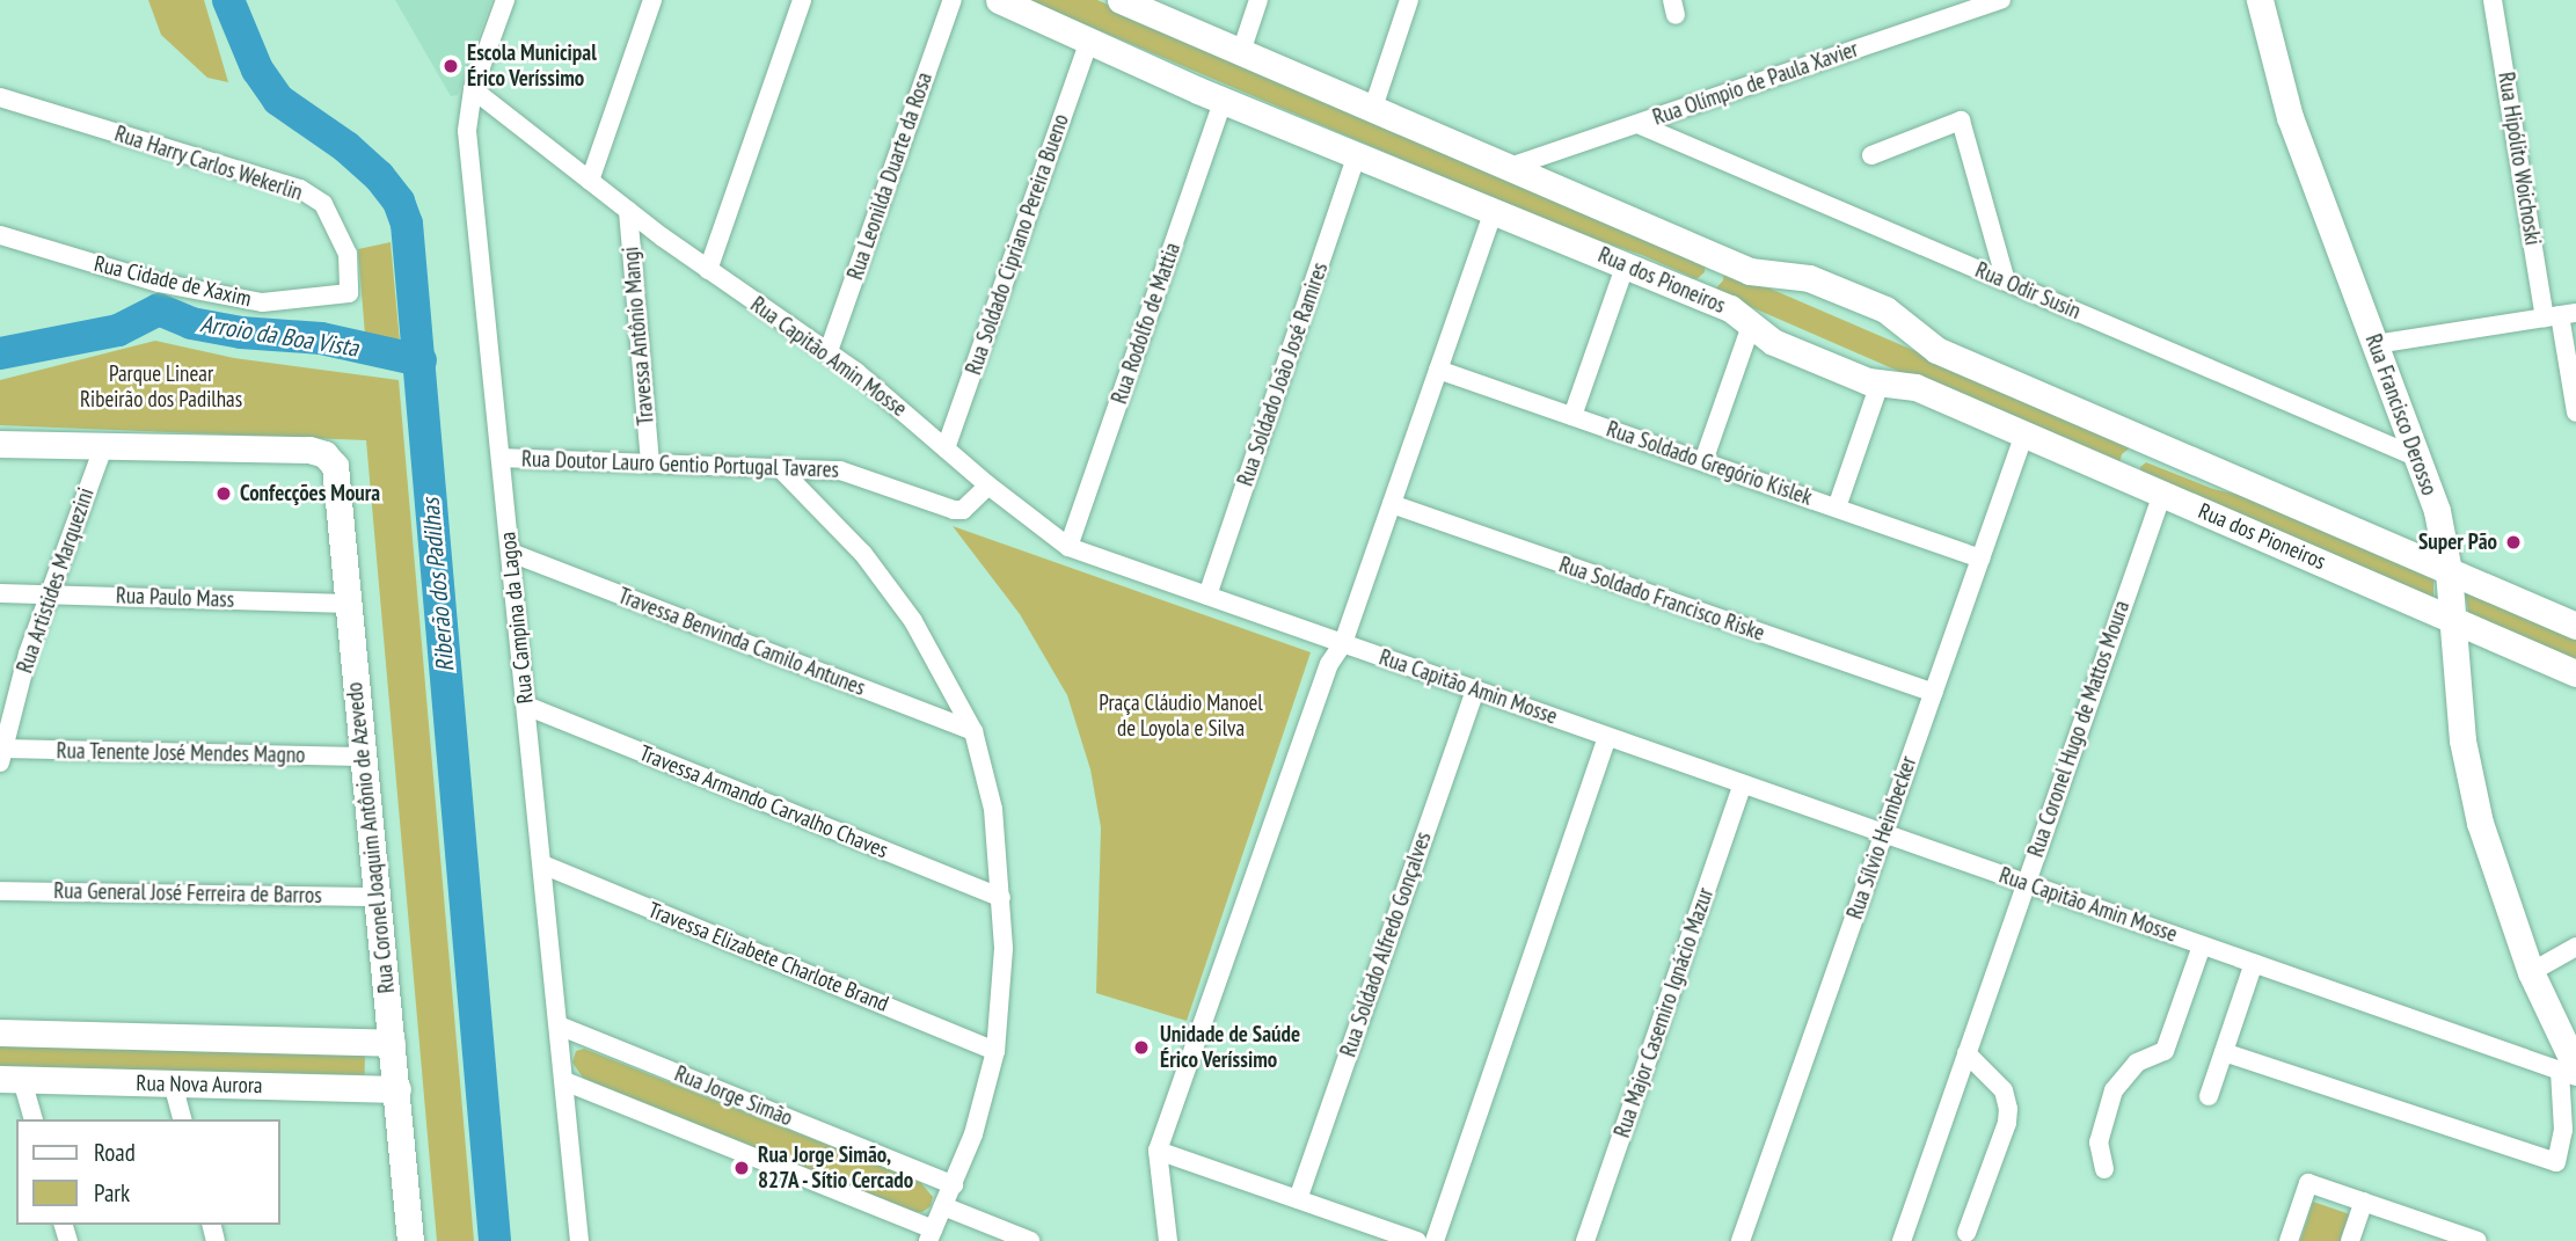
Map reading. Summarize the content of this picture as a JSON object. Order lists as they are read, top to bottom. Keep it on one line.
{"streets":{"main road":["Rua dos Pioneiros","Rua Francisco Derosso","Rua Coronel Joaquim Antônio de Azevedo","Rua Nova Aurora"],"street":["Rua Olímpio de Paula Xavier","Rua Hipólito Woichoski","Rua Harry Carlos Wekerlin","Rua Leonilda Duarte da Rosa","Rua Soldado Cipriano Pereira Bueno","Rua Cidade de Xaxim","Rua Odir Susin","Rua Rodolfo de Mattia","Travessa Antônio Mangi","Rua Capitão Amin Mosse","Rua Soldado João José Ramires","Rua Soldado Gregório Kislek","Rua Doutor Lauro Gentio Portugal Tavares","Rua Artistides Marquezini","Rua Paulo Mass","Rua Soldado Francisco Riske","Rua Campina da Lagoa","Travessa Benvinda Camilo Antunes","Rua Coronel Hugo de Mattos Moura","Rua Tenente José Mendes Magno","Travessa Armando Carvalho Chaves","Rua Sílvio Heimbecker","Rua General José Ferreira de Barros","Rua Soldado Alfredo Gonçalves","Travessa Elizabete Charlote Brand","Rua Major Casemiro Ignácio Mazur","Rua Jorge Simão"]},"crossings":[["Rua Olímpio de Paula Xavier","Rua dos Pioneiros"],["Rua Olímpio de Paula Xavier","Rua Odir Susin"],["Rua Harry Carlos Wekerlin","Rua Cidade de Xaxim"],["Rua Leonilda Duarte da Rosa","Rua Capitão Amin Mosse"],["Rua Soldado Cipriano Pereira Bueno","Rua dos Pioneiros"],["Rua Soldado Cipriano Pereira Bueno","Rua Capitão Amin Mosse"],["Rua dos Pioneiros","Rua Rodolfo de Mattia"],["Rua dos Pioneiros","Rua Soldado João José Ramires"],["Rua dos Pioneiros","Rua Francisco Derosso"],["Rua dos Pioneiros","Rua Coronel Hugo de Mattos Moura"],["Rua dos Pioneiros","Rua Sílvio Heimbecker"],["Rua Odir Susin","Rua Francisco Derosso"],["Rua Rodolfo de Mattia","Rua Capitão Amin Mosse"],["Travessa Antônio Mangi","Rua Capitão Amin Mosse"],["Travessa Antônio Mangi","Rua Doutor Lauro Gentio Portugal Tavares"],["Rua Capitão Amin Mosse","Rua Soldado João José Ramires"],["Rua Capitão Amin Mosse","Rua Francisco Derosso"],["Rua Capitão Amin Mosse","Rua Doutor Lauro Gentio Portugal Tavares"],["Rua Capitão Amin Mosse","Rua Campina da Lagoa"],["Rua Capitão Amin Mosse","Rua Coronel Hugo de Mattos Moura"],["Rua Capitão Amin Mosse","Rua Sílvio Heimbecker"],["Rua Capitão Amin Mosse","Rua Soldado Alfredo Gonçalves"],["Rua Capitão Amin Mosse","Rua Major Casemiro Ignácio Mazur"],["Rua Soldado Gregório Kislek","Rua Sílvio Heimbecker"],["Rua Doutor Lauro Gentio Portugal Tavares","Rua Campina da Lagoa"],["Rua Artistides Marquezini","Rua Paulo Mass"],["Rua Artistides Marquezini","Rua Tenente José Mendes Magno"],["Rua Artistides Marquezini","Rua Coronel Joaquim Antônio de Azevedo"],["Rua Paulo Mass","Rua Coronel Joaquim Antônio de Azevedo"],["Rua Soldado Francisco Riske","Rua Sílvio Heimbecker"],["Rua Campina da Lagoa","Travessa Benvinda Camilo Antunes"],["Rua Campina da Lagoa","Travessa Armando Carvalho Chaves"],["Rua Campina da Lagoa","Travessa Elizabete Charlote Brand"],["Rua Campina da Lagoa","Rua Jorge Simão"],["Rua Tenente José Mendes Magno","Rua Coronel Joaquim Antônio de Azevedo"],["Rua Coronel Joaquim Antônio de Azevedo","Rua General José Ferreira de Barros"],["Rua Coronel Joaquim Antônio de Azevedo","Rua Nova Aurora"]],"water":["Arroio da Boa Vista","Riberão dos Padilhas"],"parks":["Parque Linear Ribeirão dos Padilhas","Praça Cláudio Manoel de Loyola e Silva"],"places":["Escola Municipal Érico Veríssimo","Confecções Moura","Super Pão","Unidade de Saúde Érico Veríssimo","Rua Jorge Simão, 827A - Sítio Cercado"],"legend":["Road","Park"]}
